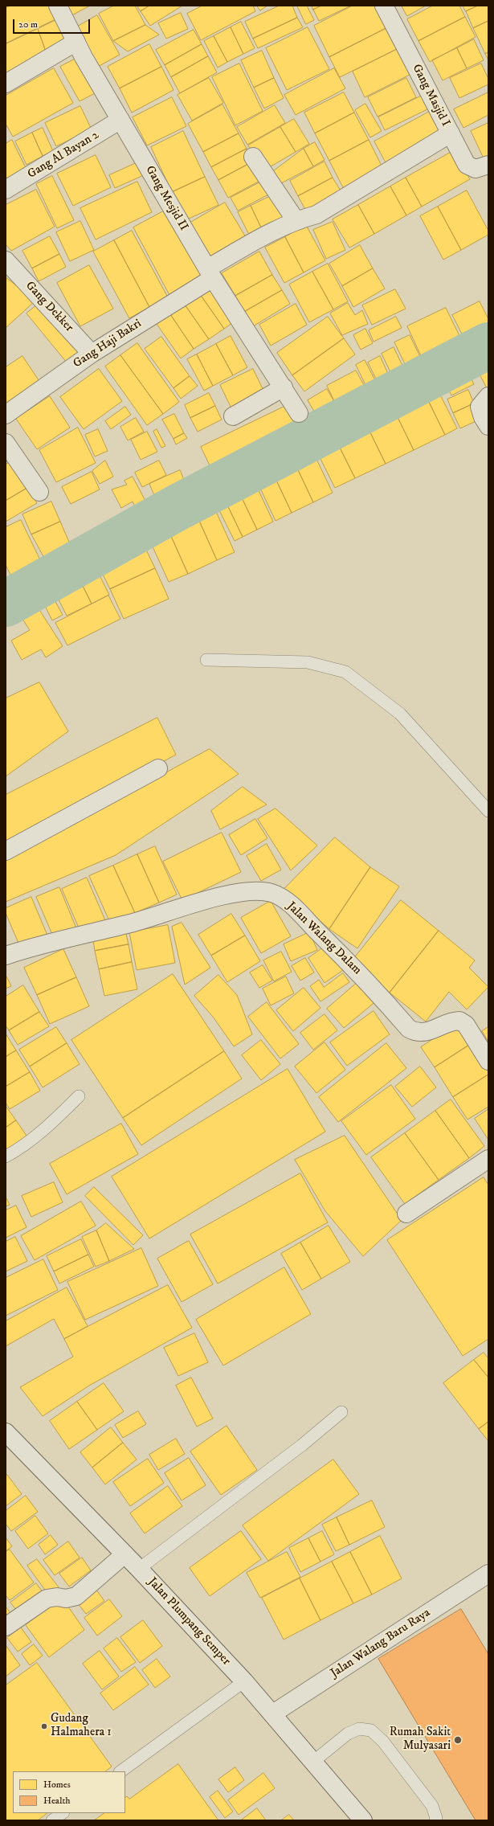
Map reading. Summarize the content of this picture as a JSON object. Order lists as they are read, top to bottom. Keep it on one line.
{"streets":{"street":["Gang Masjid I","Gang Al Bayan 2","Gang Mesjid II","Gang Dekker","Gang Haji Bakri","Jalan Walang Dalam","Jalan Plumpang Semper","Jalan Walang Baru Raya"]},"crossings":[["Gang Masjid I","Gang Haji Bakri"],["Gang Al Bayan 2","Gang Mesjid II"],["Gang Mesjid II","Gang Haji Bakri"],["Gang Dekker","Gang Haji Bakri"],["Jalan Plumpang Semper","Jalan Walang Baru Raya"]],"places":["Gudang Halmahera 1","Rumah Sakit Mulyasari"],"legend":["Homes","Health"],"scale_bar":"20 m"}
